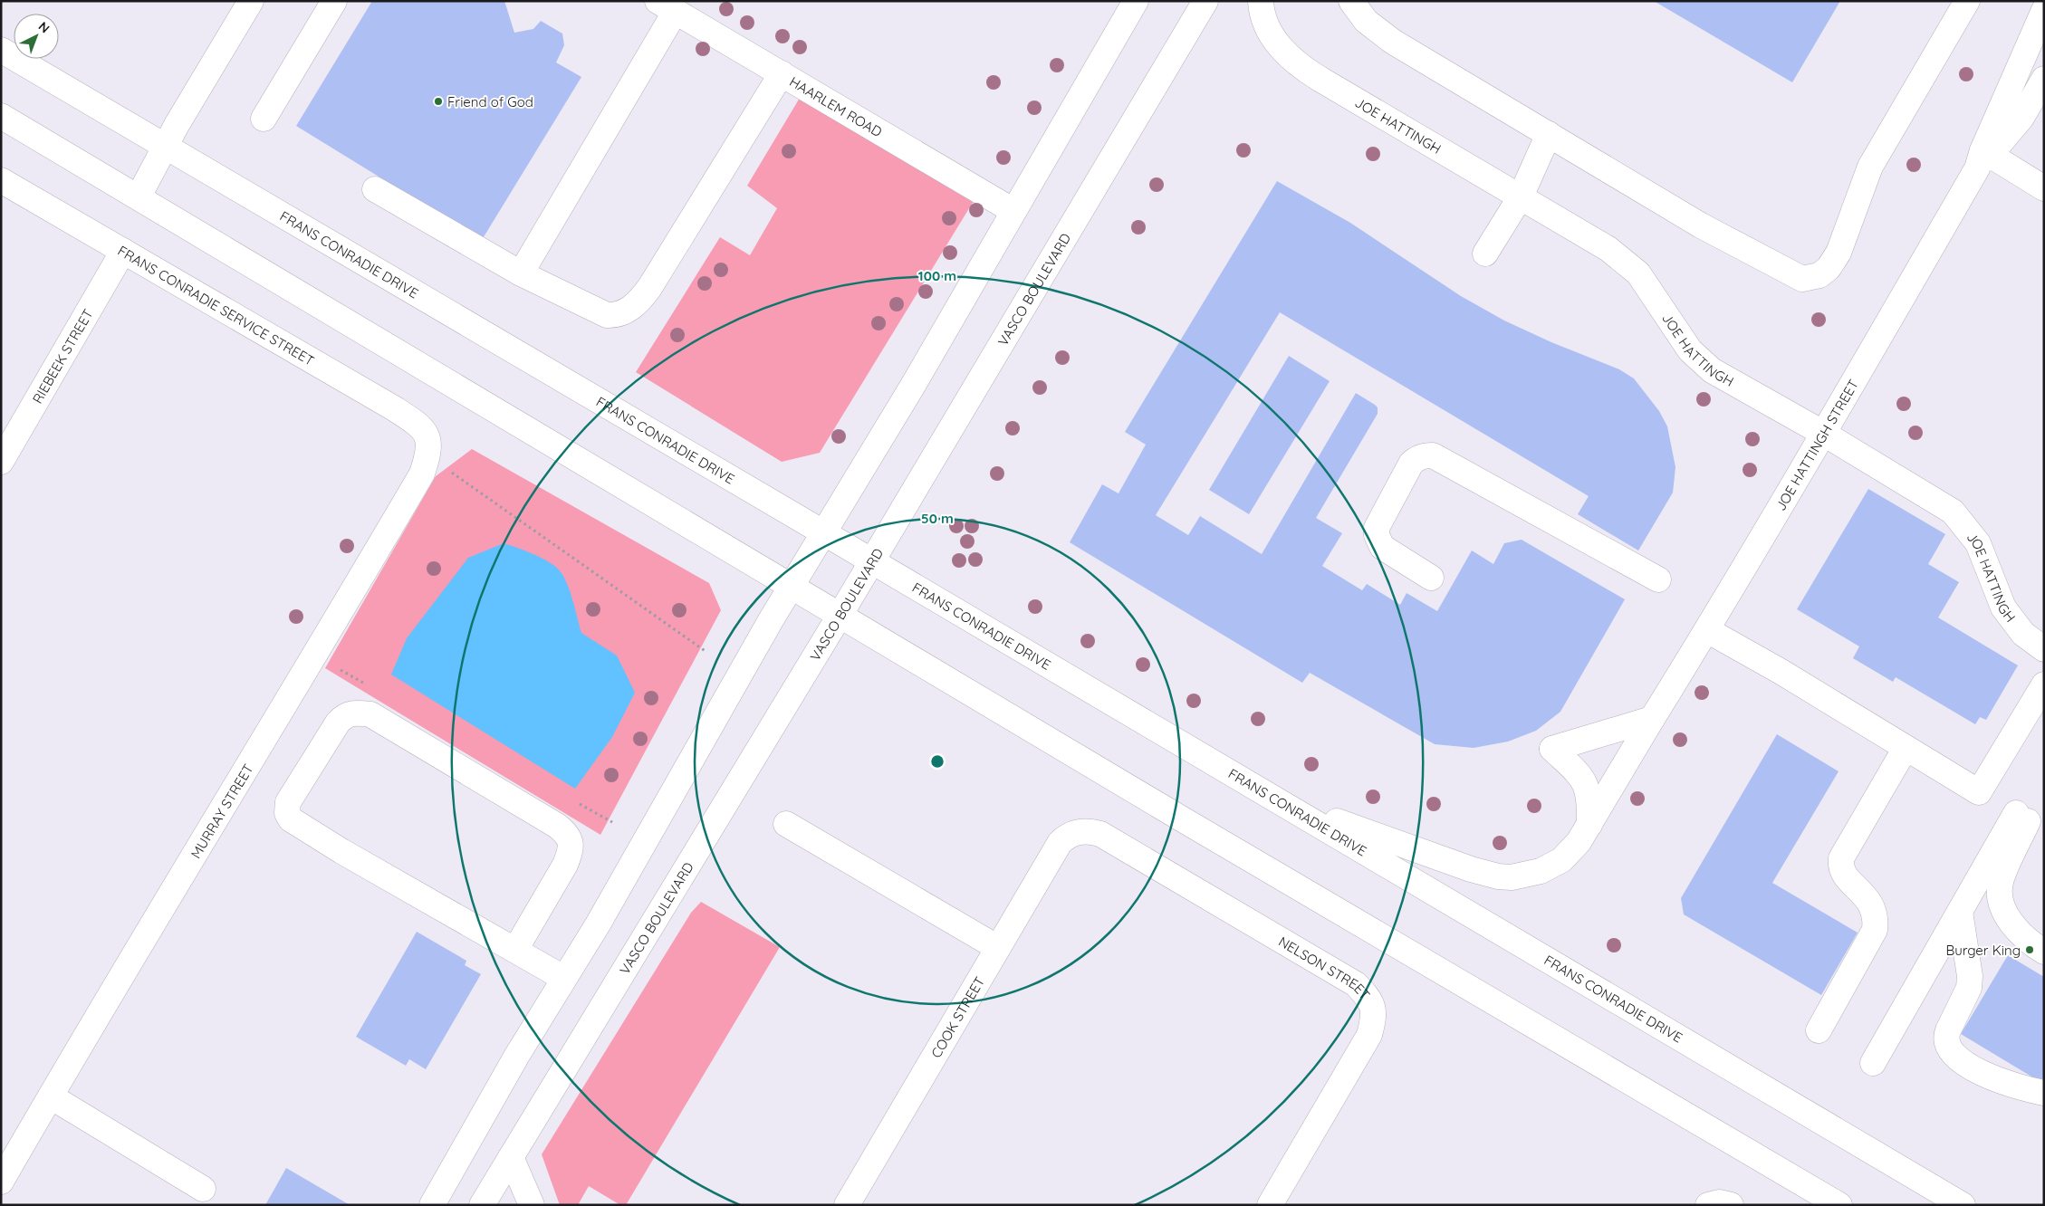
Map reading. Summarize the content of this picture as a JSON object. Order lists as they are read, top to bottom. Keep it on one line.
{"streets":{"main road":["HAARLEM ROAD","JOE HATTINGH","FRANS CONRADIE DRIVE","VASCO BOULEVARD","FRANS CONRADIE SERVICE STREET","RIEBEEK STREET","JOE HATTINGH STREET","MURRAY STREET","NELSON STREET","COOK STREET"]},"crossings":[["JOE HATTINGH","JOE HATTINGH STREET"],["FRANS CONRADIE DRIVE","VASCO BOULEVARD"],["FRANS CONRADIE DRIVE","JOE HATTINGH STREET"],["FRANS CONRADIE SERVICE STREET","RIEBEEK STREET"],["FRANS CONRADIE SERVICE STREET","MURRAY STREET"],["NELSON STREET","COOK STREET"]],"places":["Friend of God","Burger King"],"north":"top right","rings":["100 m","50 m"]}
